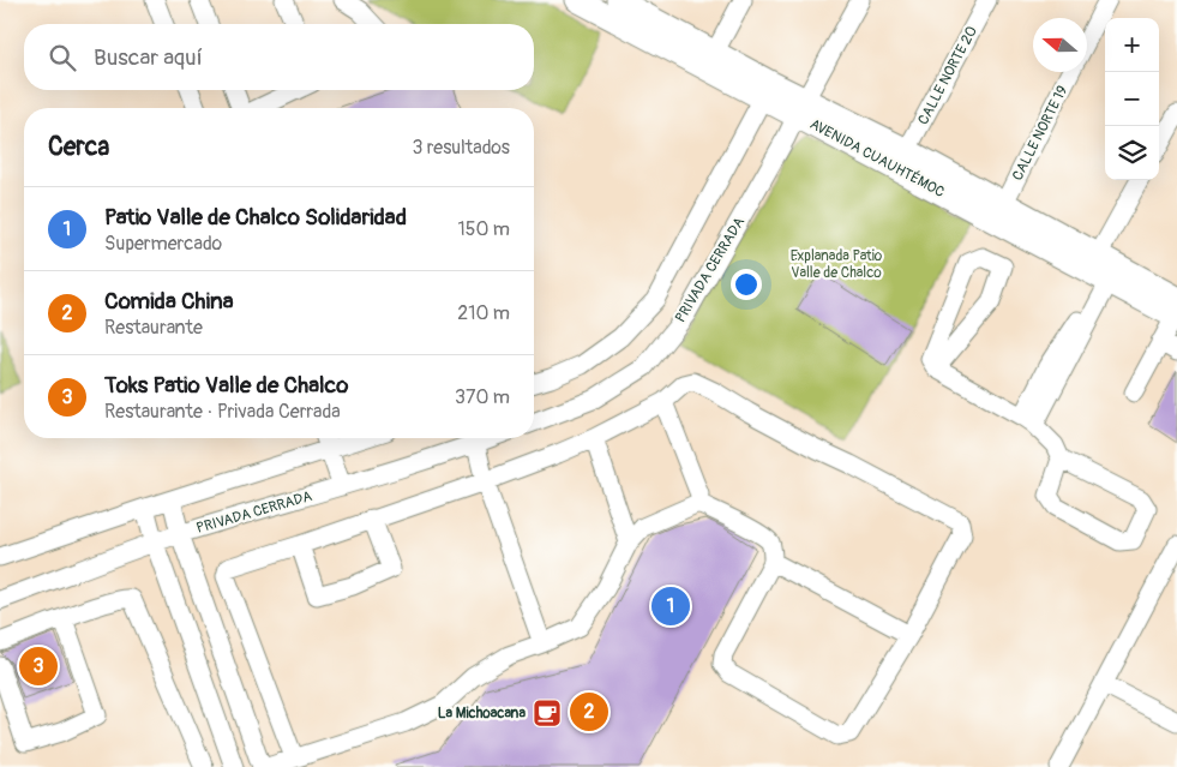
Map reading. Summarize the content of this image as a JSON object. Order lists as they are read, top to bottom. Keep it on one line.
{"streets":{"main road":["AVENIDA CUAUHTÉMOC"],"street":["CALLE NORTE 20","CALLE NORTE 19","PRIVADA CERRADA"]},"crossings":[["CALLE NORTE 20","AVENIDA CUAUHTÉMOC"],["CALLE NORTE 19","AVENIDA CUAUHTÉMOC"],["AVENIDA CUAUHTÉMOC","PRIVADA CERRADA"]],"parks":["Explanada Patio Valle de Chalco"],"places":{"cafe":["La Michoacana"]},"north":"left","page":{"map_buttons":["+","−"],"search":"Buscar aquí","heading":["Cerca","3 resultados"],"list":[{"mark":"1","name":"Patio Valle de Chalco Solidaridad","note":"Supermercado","value":"150 m"},{"mark":"2","name":"Comida China","note":"Restaurante","value":"210 m"},{"mark":"3","name":"Toks Patio Valle de Chalco","note":"Restaurante · Privada Cerrada","value":"370 m"}],"pins":["1","3","2"]}}
